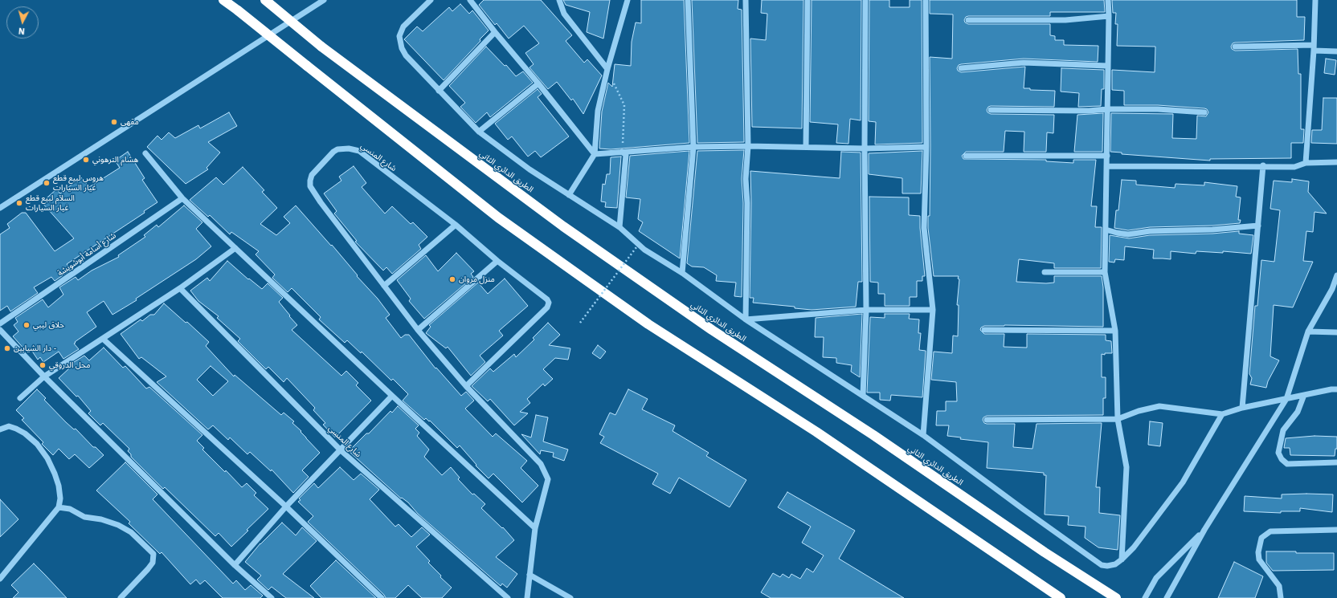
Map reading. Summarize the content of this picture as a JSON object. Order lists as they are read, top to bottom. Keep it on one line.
{"streets":{"highway":["الطريق الدائري الثاني"],"street":["شارع المنسي","شارع أسامة أبوشويشة"]},"places":["مقهى","هشام الترهوني","هروس لبيع قطع غيار السيارات","السلآم لبيع قطع غيار السيارات","منزل مروان","حلاق ليبي","دار الشيابين -","محل الدروقي"],"north":"bottom"}
